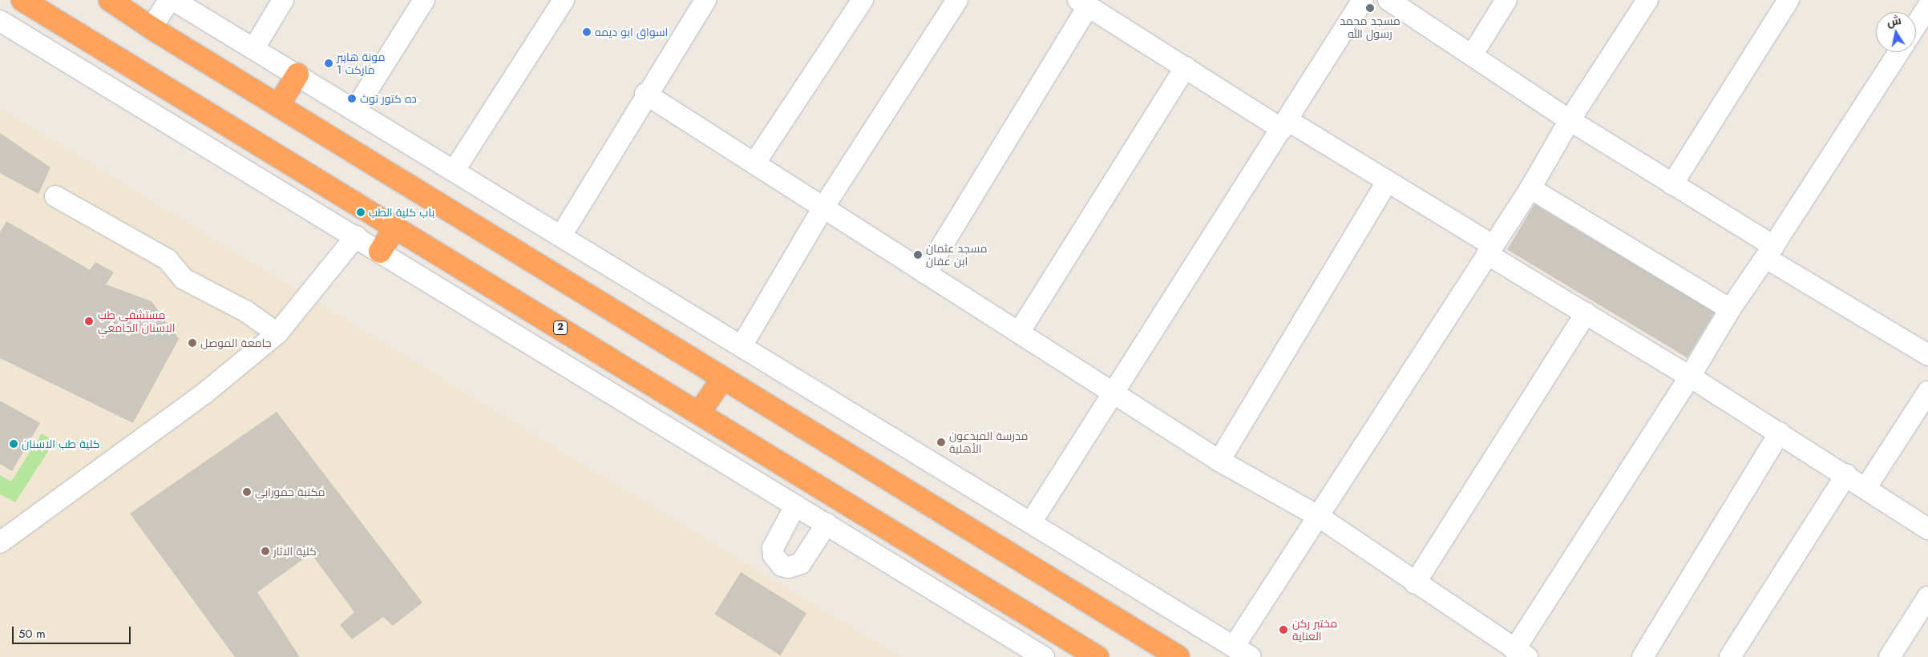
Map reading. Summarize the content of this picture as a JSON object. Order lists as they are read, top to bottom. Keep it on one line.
{"streets":{"highway":["2"]},"places":["مسجد محمد رسول الله","اسواق ابو ديمه","مونة هايبر ماركت 1","ده كتور توث","باب كلية الطب","مسجد عثمان ابن عفان","مستشفى طب الاسنان الجامعي","جامعة الموصل","مدرسة المبدعون الأهلية","كلية طب الاسنان","مكتبة حمورابي","كلية الاثار","مختبر ركن العناية"],"scale_bar":"50 m","north":"top"}
